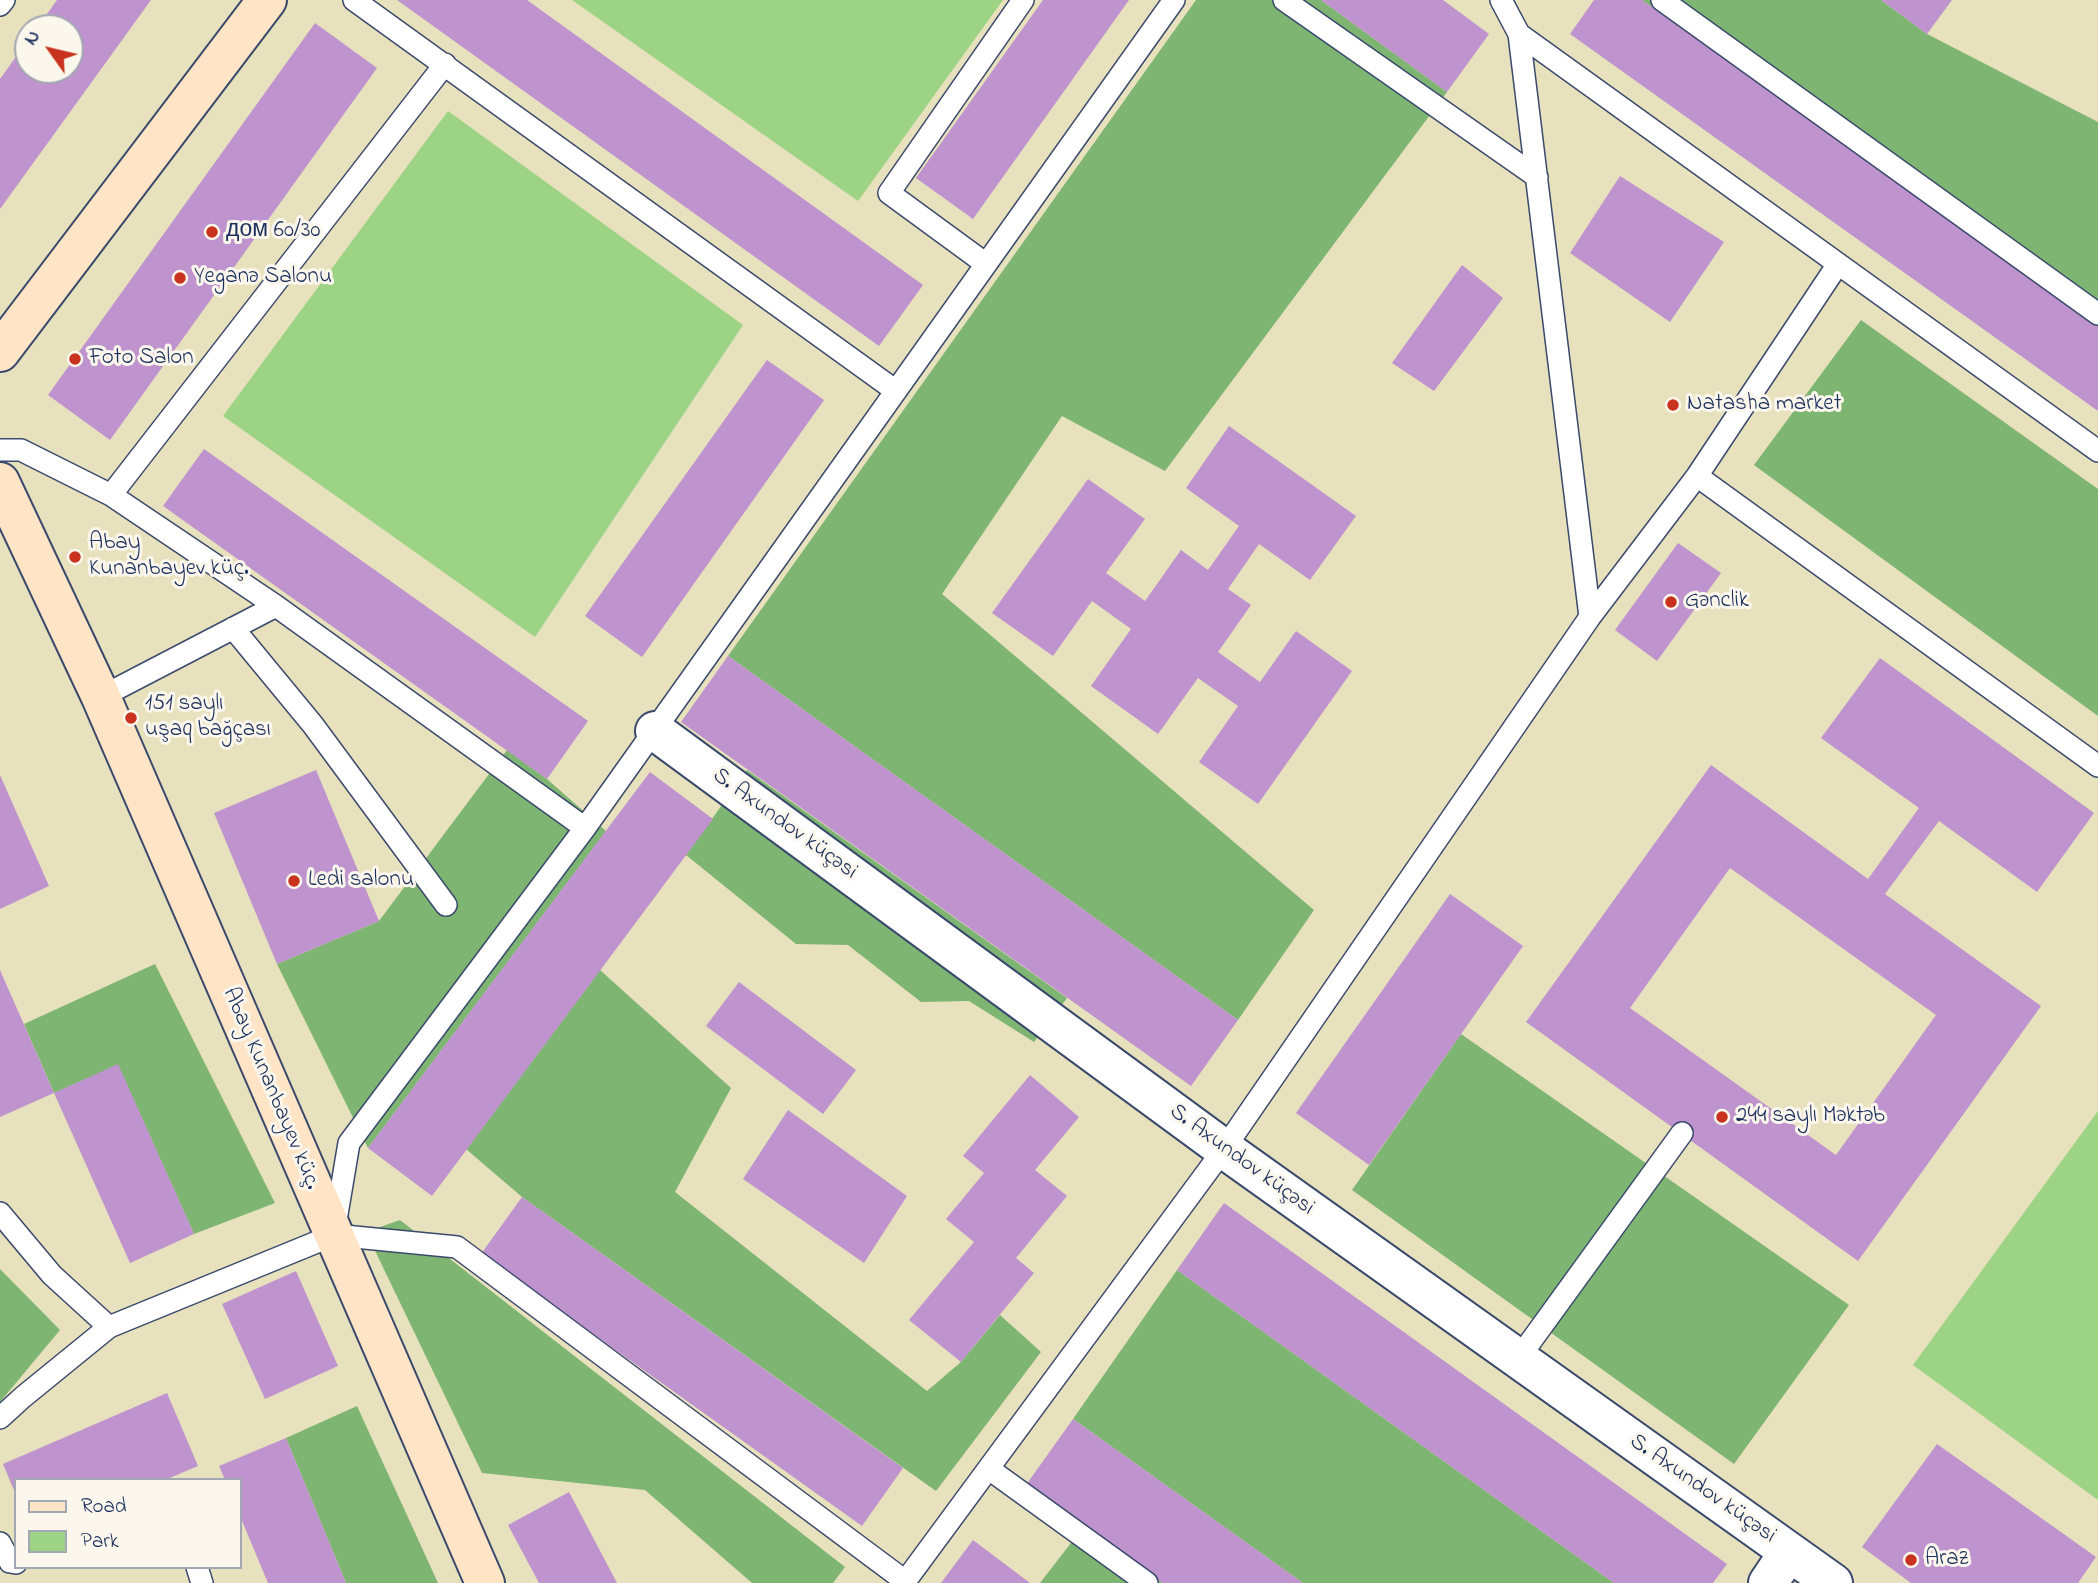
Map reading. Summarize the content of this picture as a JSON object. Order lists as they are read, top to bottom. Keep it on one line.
{"streets":{"street":["S. Axundov küçəsi","Abay Kunanbayev küç."]},"places":["дом 60/30","Yeganə Salonu","Foto Salon","Natasha market","Abay Kunanbayev küç.","Gənclik","151 saylı uşaq bağçası","Ledi salonu","244 saylı Məktəb","Araz"],"legend":["Road","Park"],"north":"top left"}
